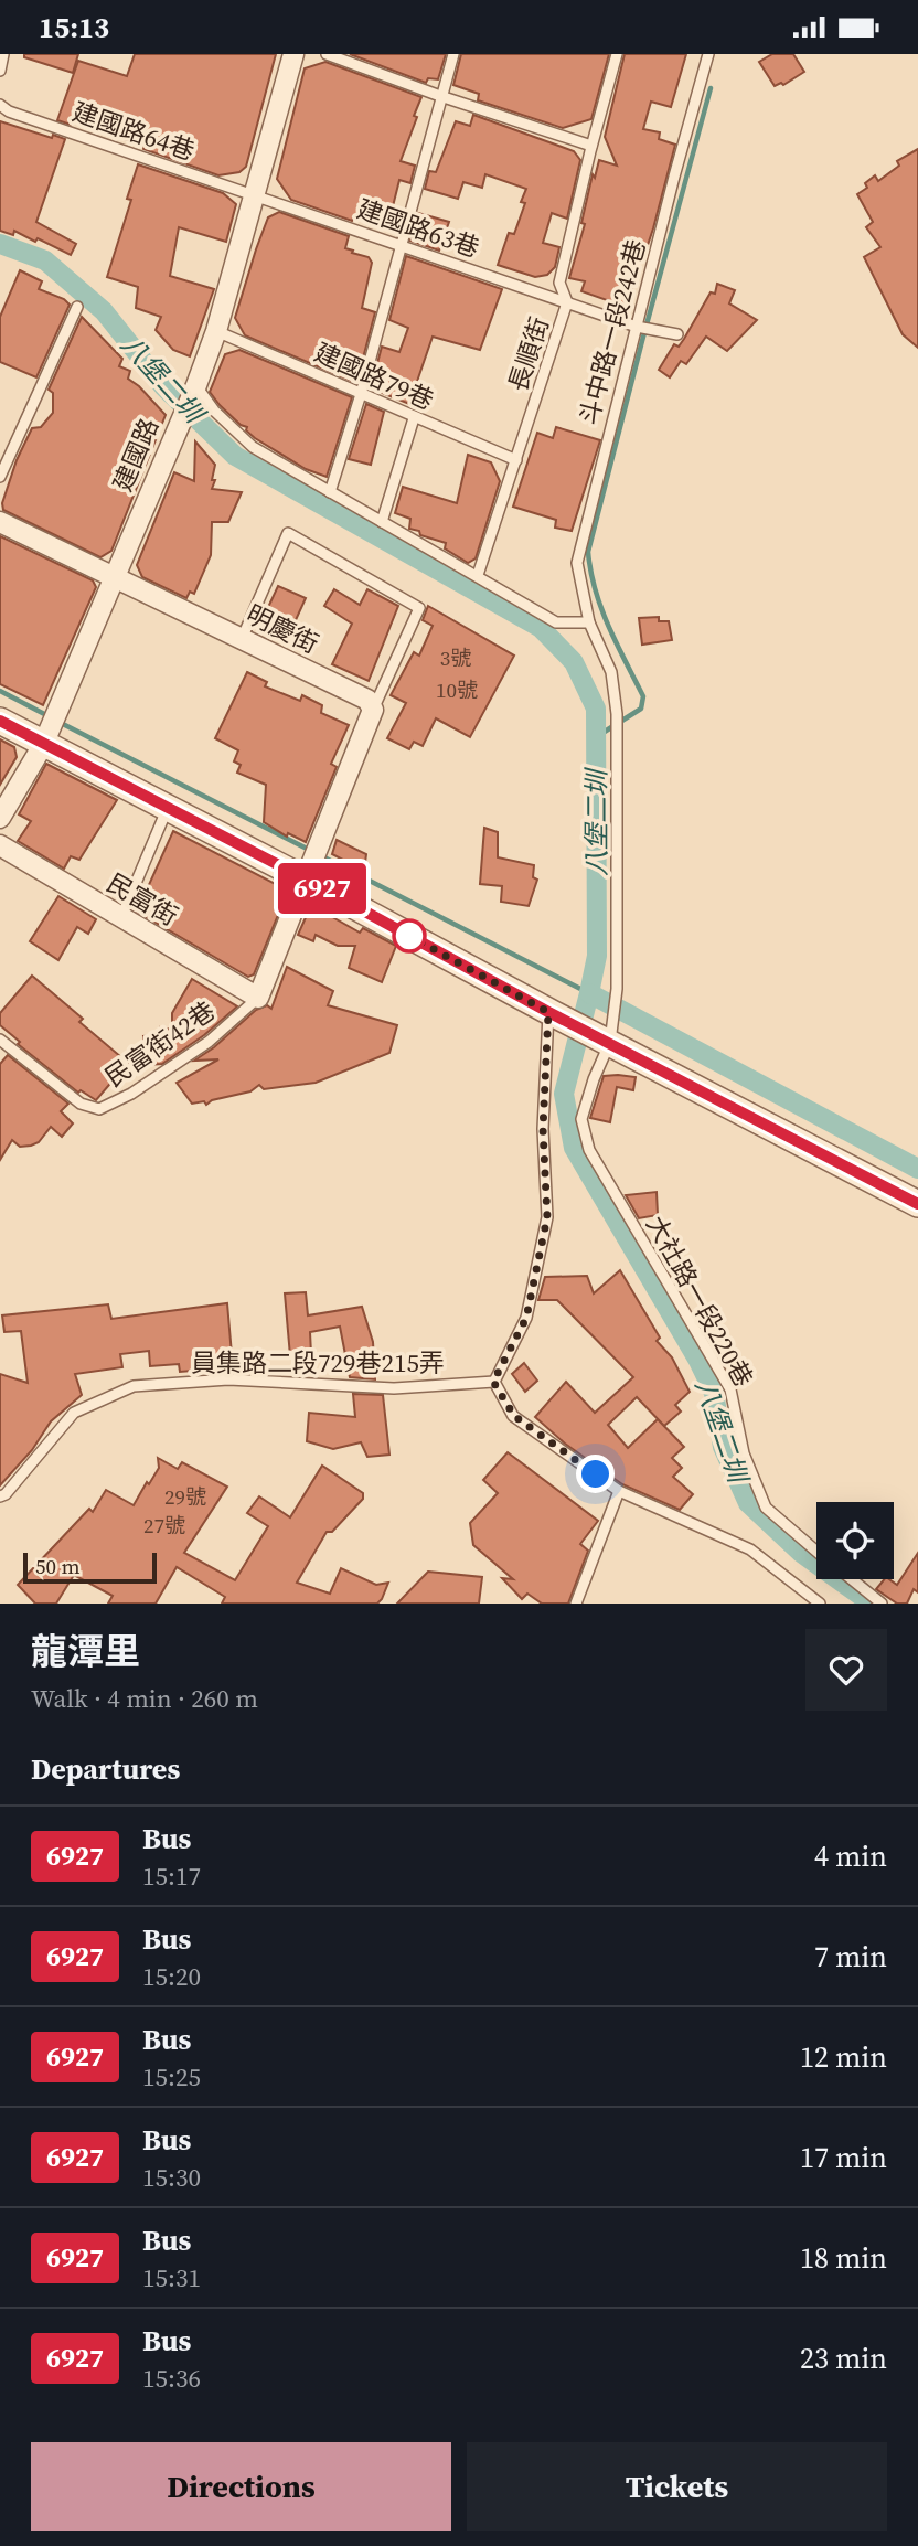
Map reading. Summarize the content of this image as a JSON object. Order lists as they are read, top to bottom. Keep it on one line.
{"streets":{"street":["建國路","明慶街","民富街"],"lane":["建國路64巷","建國路63巷","斗中路一段242巷","長順街","建國路79巷","民富街42巷","大社路一段220巷","員集路二段729巷215弄"]},"crossings":[["建國路64巷","建國路63巷"],["建國路64巷","建國路"],["建國路63巷","斗中路一段242巷"],["建國路63巷","長順街"],["建國路63巷","建國路"],["斗中路一段242巷","大社路一段220巷"],["長順街","建國路79巷"],["建國路79巷","建國路"],["建國路","明慶街"],["民富街","民富街42巷"]],"water":["八堡二圳"],"lines":["bus line 6927"],"house_numbers":["3號","10號","29號","27號"],"scale_bar":"50 m","page":{"status":"15:13","on_map":"6927","scale":"50 m","heading":[["龍潭里","Walk · 4 min · 260 m"],"Departures"],"list":[{"mark":"6927","name":"Bus","note":"15:17","value":"4 min"},{"mark":"6927","name":"Bus","note":"15:20","value":"7 min"},{"mark":"6927","name":"Bus","note":"15:25","value":"12 min"},{"mark":"6927","name":"Bus","note":"15:30","value":"17 min"},{"mark":"6927","name":"Bus","note":"15:31","value":"18 min"},{"mark":"6927","name":"Bus","note":"15:36","value":"23 min"}],"buttons":["Directions","Tickets"]}}
